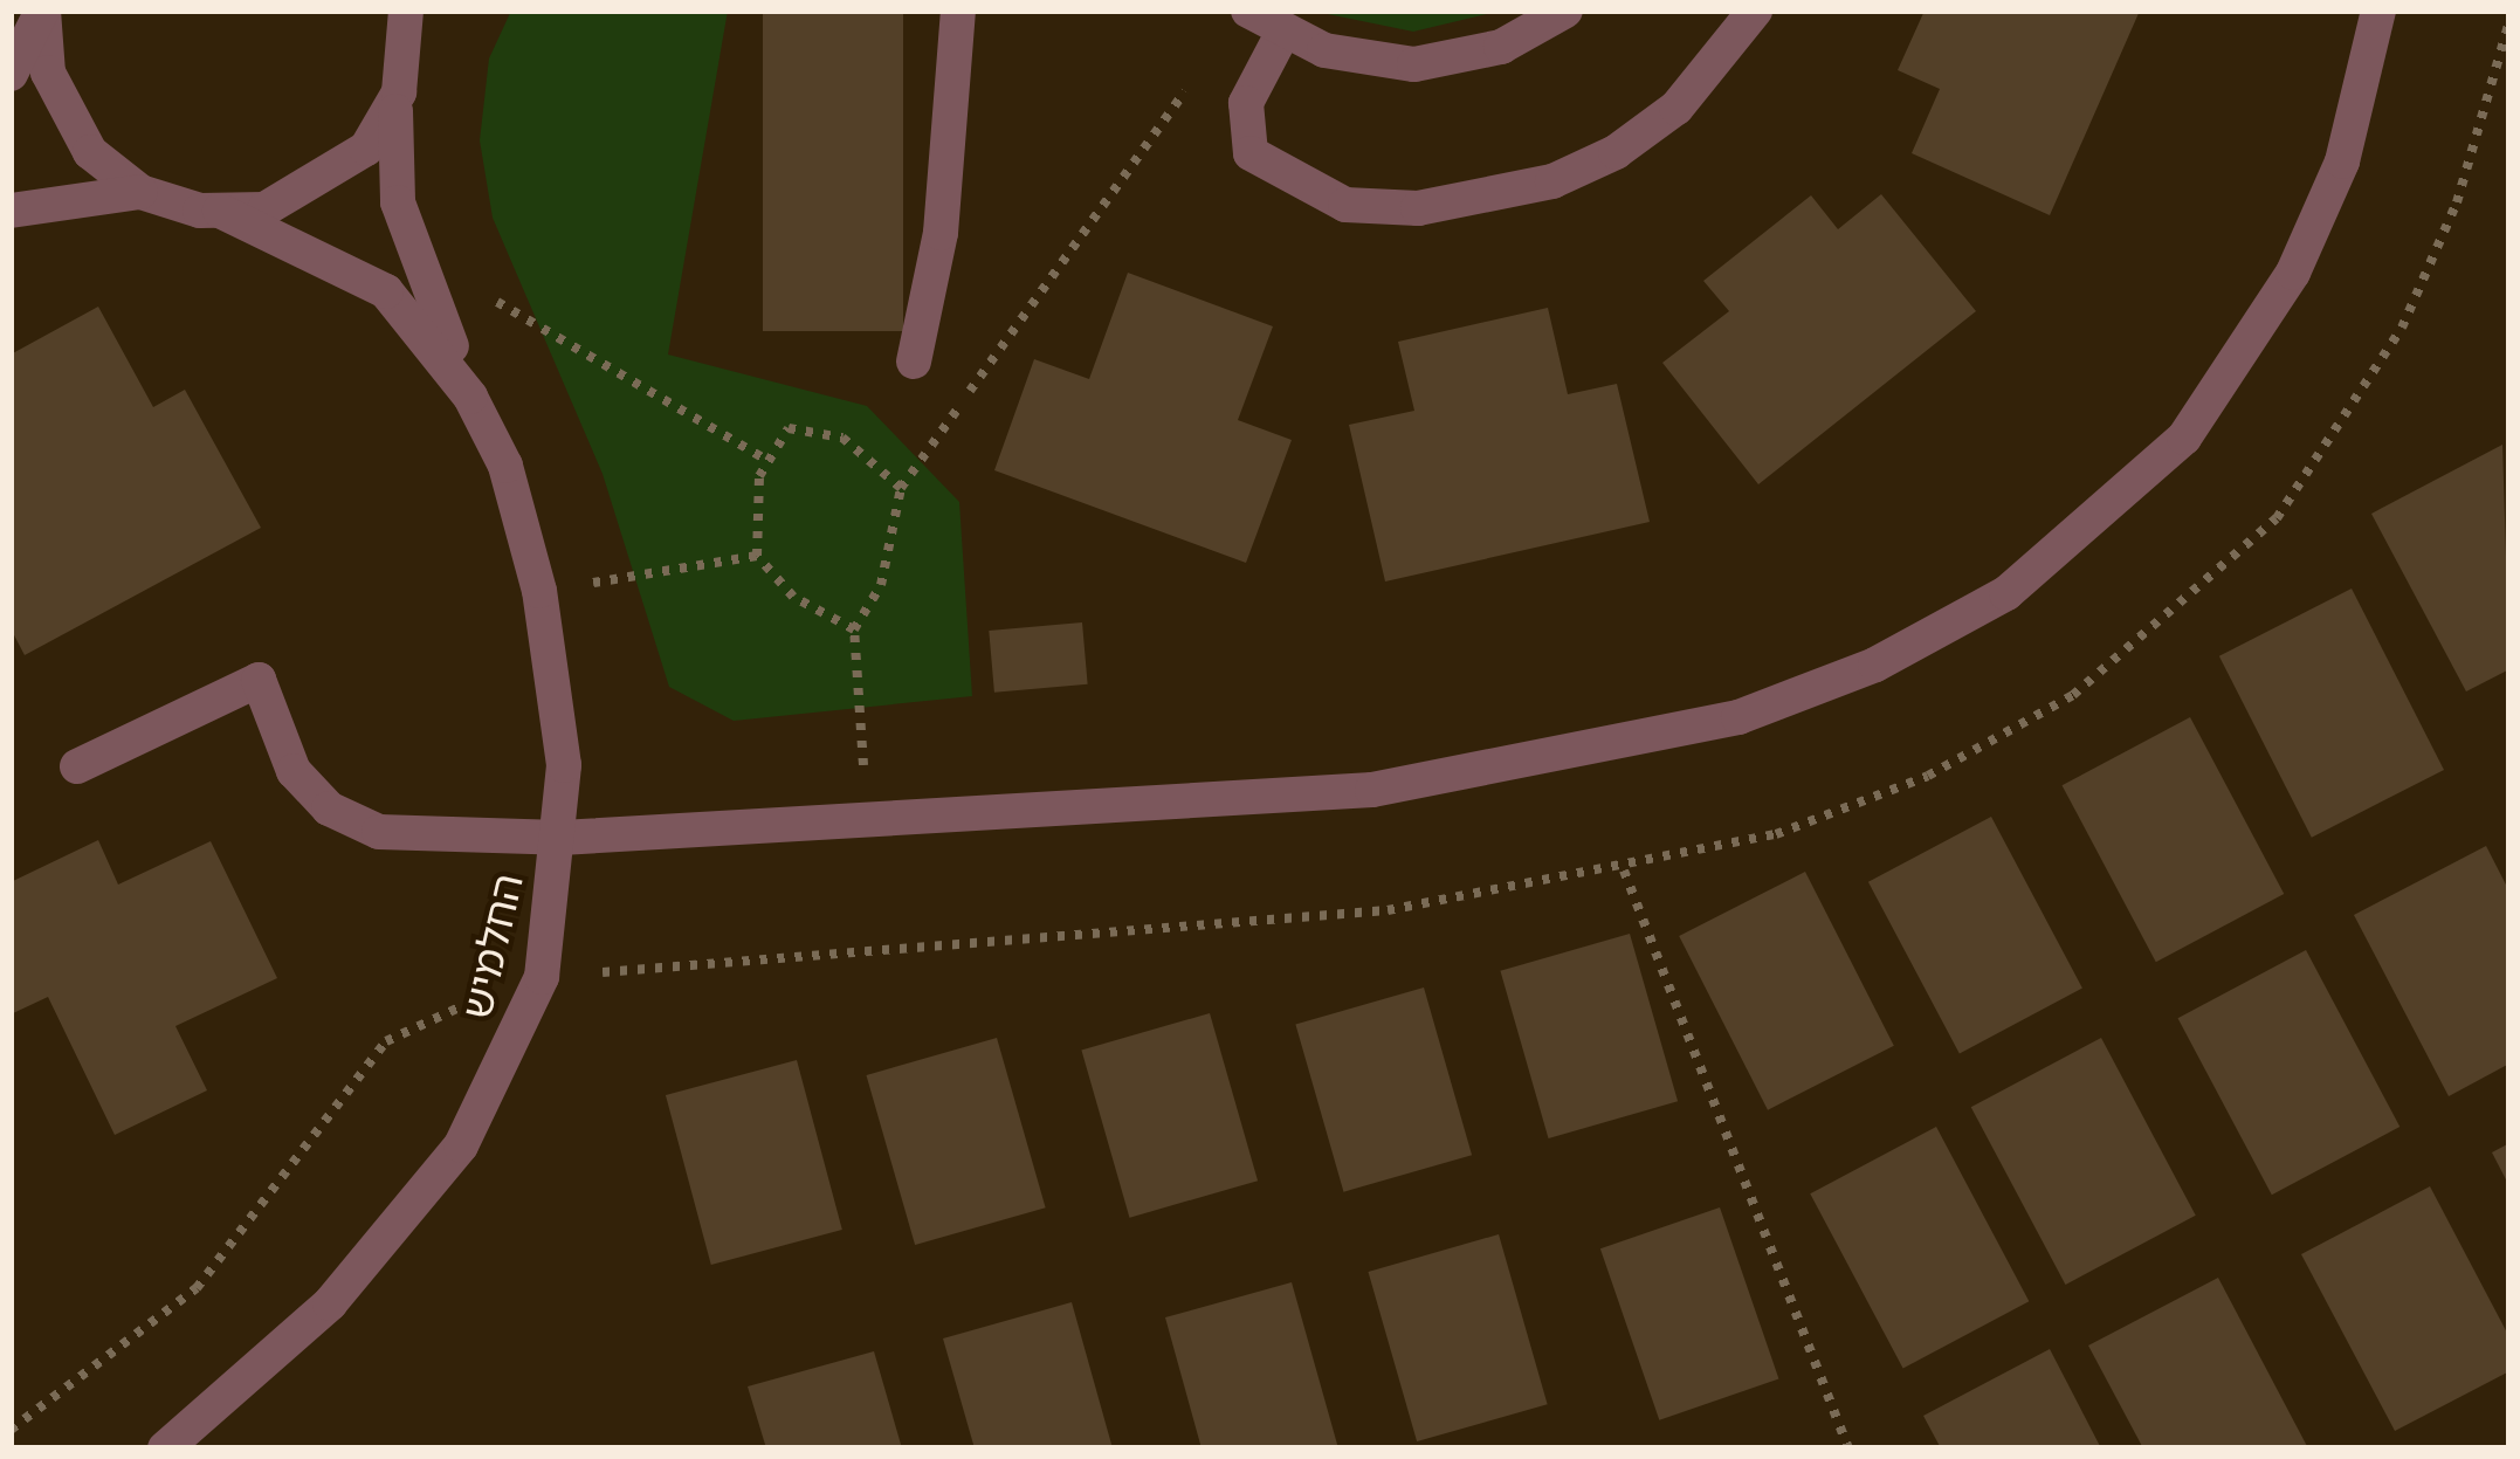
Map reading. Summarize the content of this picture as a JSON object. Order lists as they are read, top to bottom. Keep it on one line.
{"streets":{"street":["החלמיש"]}}
